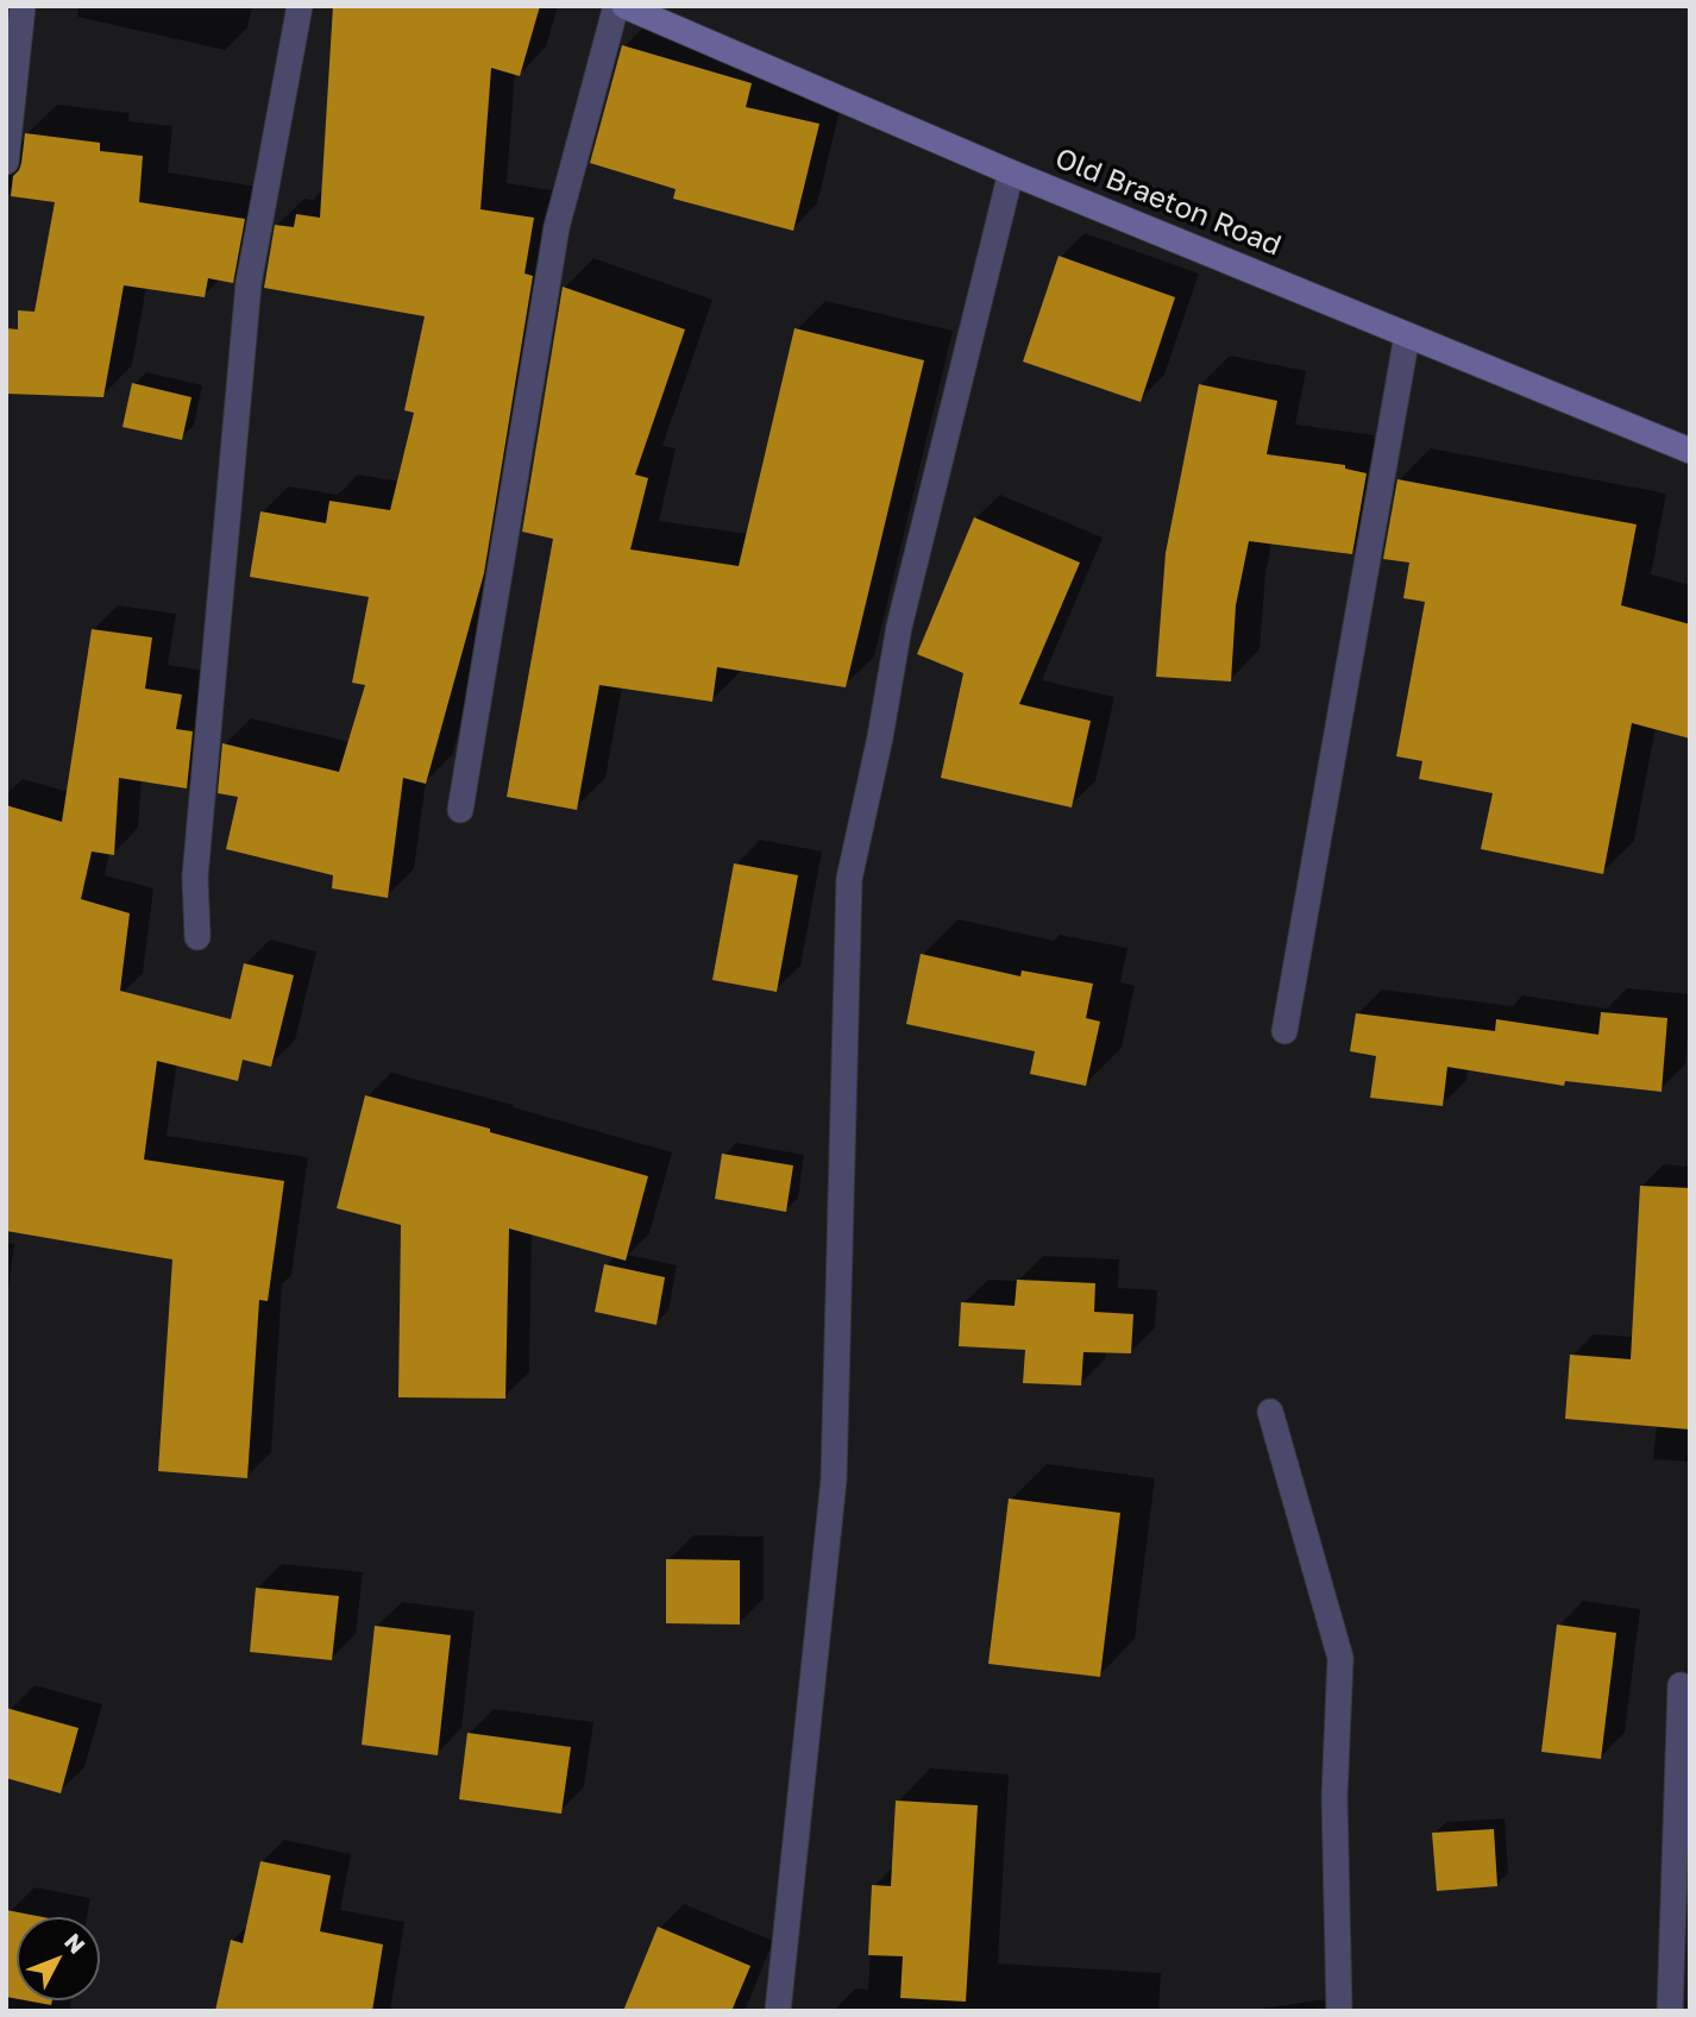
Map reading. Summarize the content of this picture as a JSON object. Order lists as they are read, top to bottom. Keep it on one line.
{"streets":{"street":["Old Braeton Road"]},"north":"top right"}
